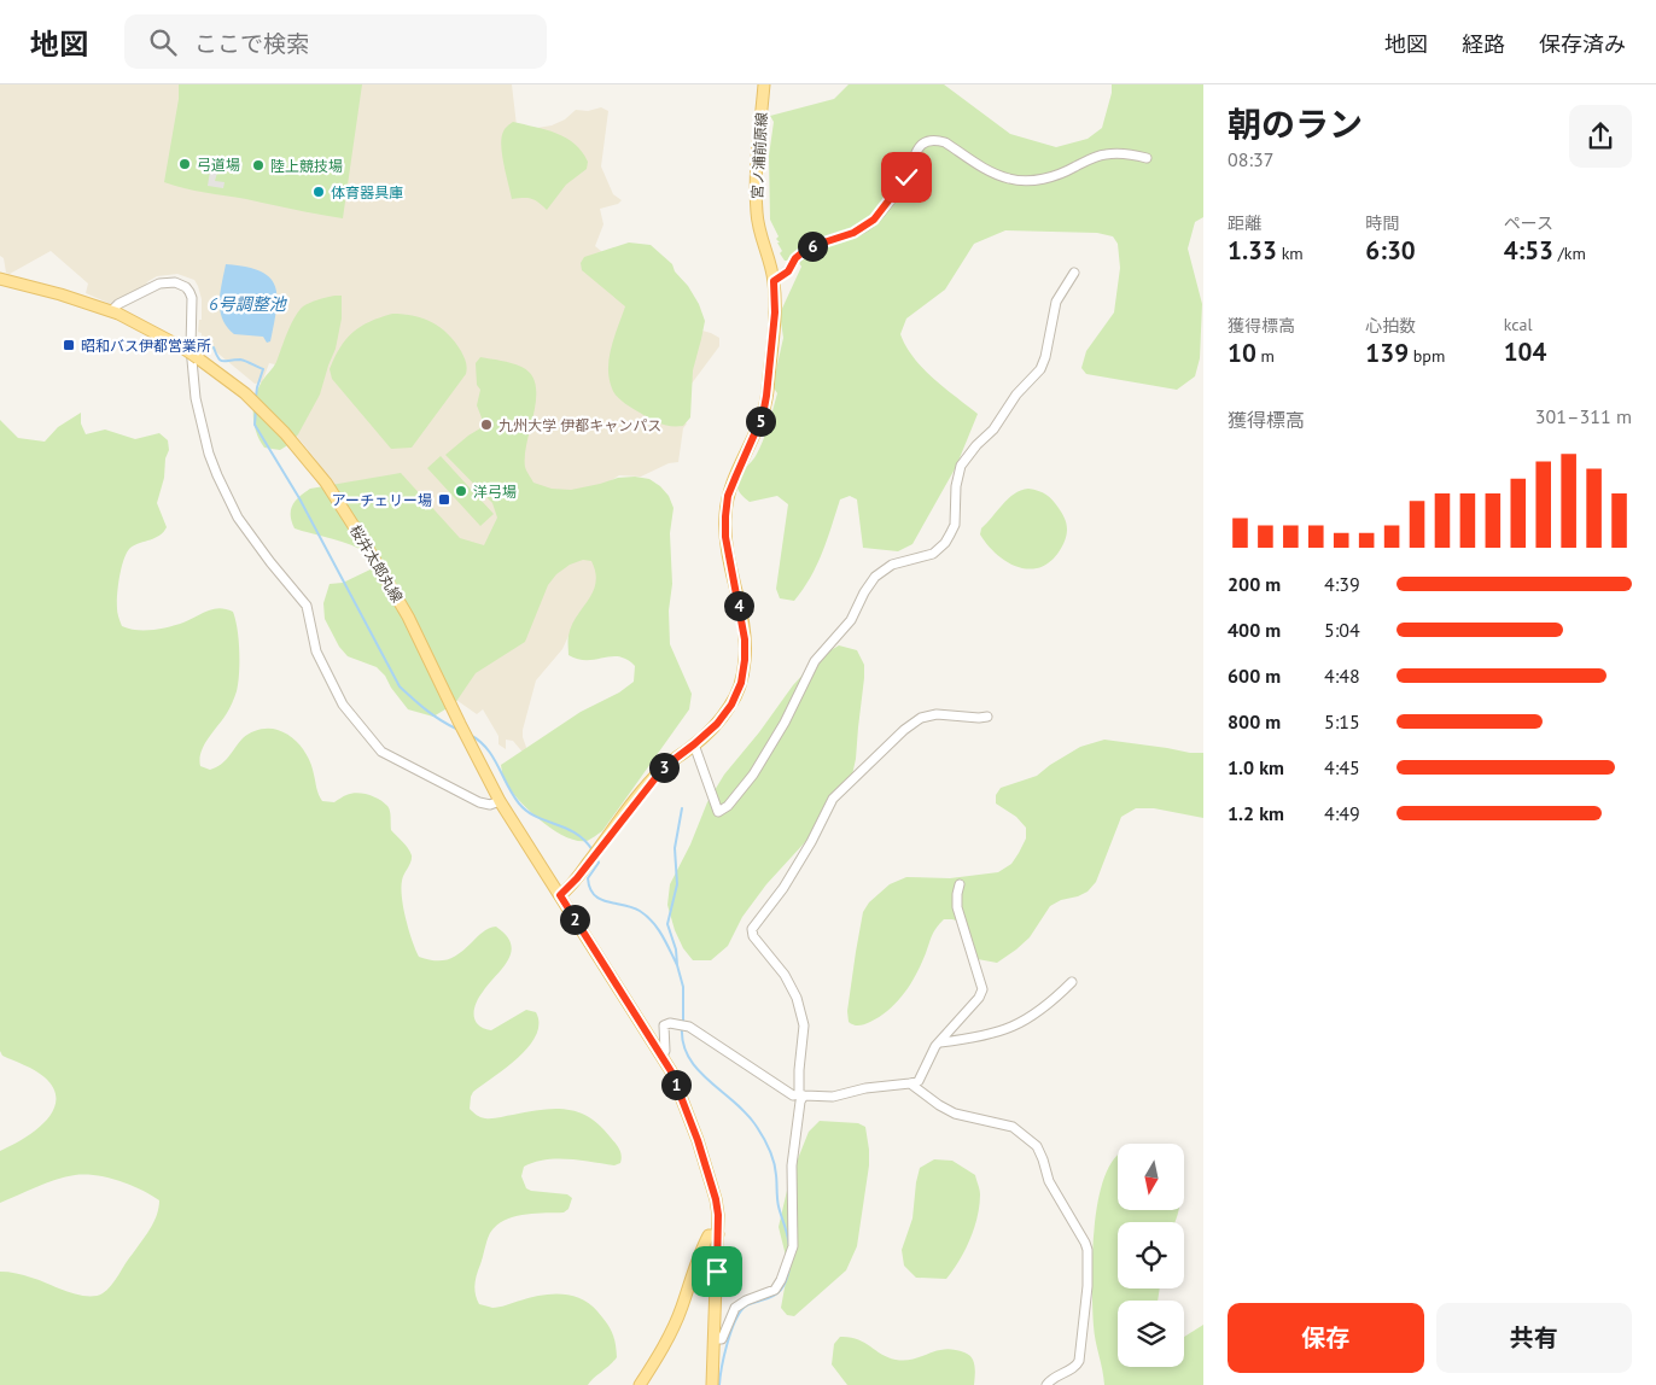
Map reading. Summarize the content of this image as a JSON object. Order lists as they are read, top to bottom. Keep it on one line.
{"streets":{"main road":["宮ノ浦前原線","桜井太郎丸線"]},"crossings":[["宮ノ浦前原線","桜井太郎丸線"]],"water":["6号調整池"],"places":{"other":["弓道場","陸上競技場","体育器具庫","九州大学 伊都キャンパス","洋弓場"],"transit":["昭和バス伊都営業所","アーチェリー場"]},"north":"bottom","page":{"header":"地図","search":"ここで検索","nav":["地図","経路","保存済み"],"heading":["朝のラン","08:37"],"stats":[["距離","1.33 km"],["時間","6:30"],["ペース","4:53 /km"],["獲得標高","10 m"],["心拍数","139 bpm"],["kcal","104"]],"pins":["6","5","4","3","2","1"],"chart":["獲得標高","301–311 m"],"list":[{"name":"200 m","note":"4:39"},{"name":"400 m","note":"5:04"},{"name":"600 m","note":"4:48"},{"name":"800 m","note":"5:15"},{"name":"1.0 km","note":"4:45"},{"name":"1.2 km","note":"4:49"}],"buttons":["保存","共有"]}}
